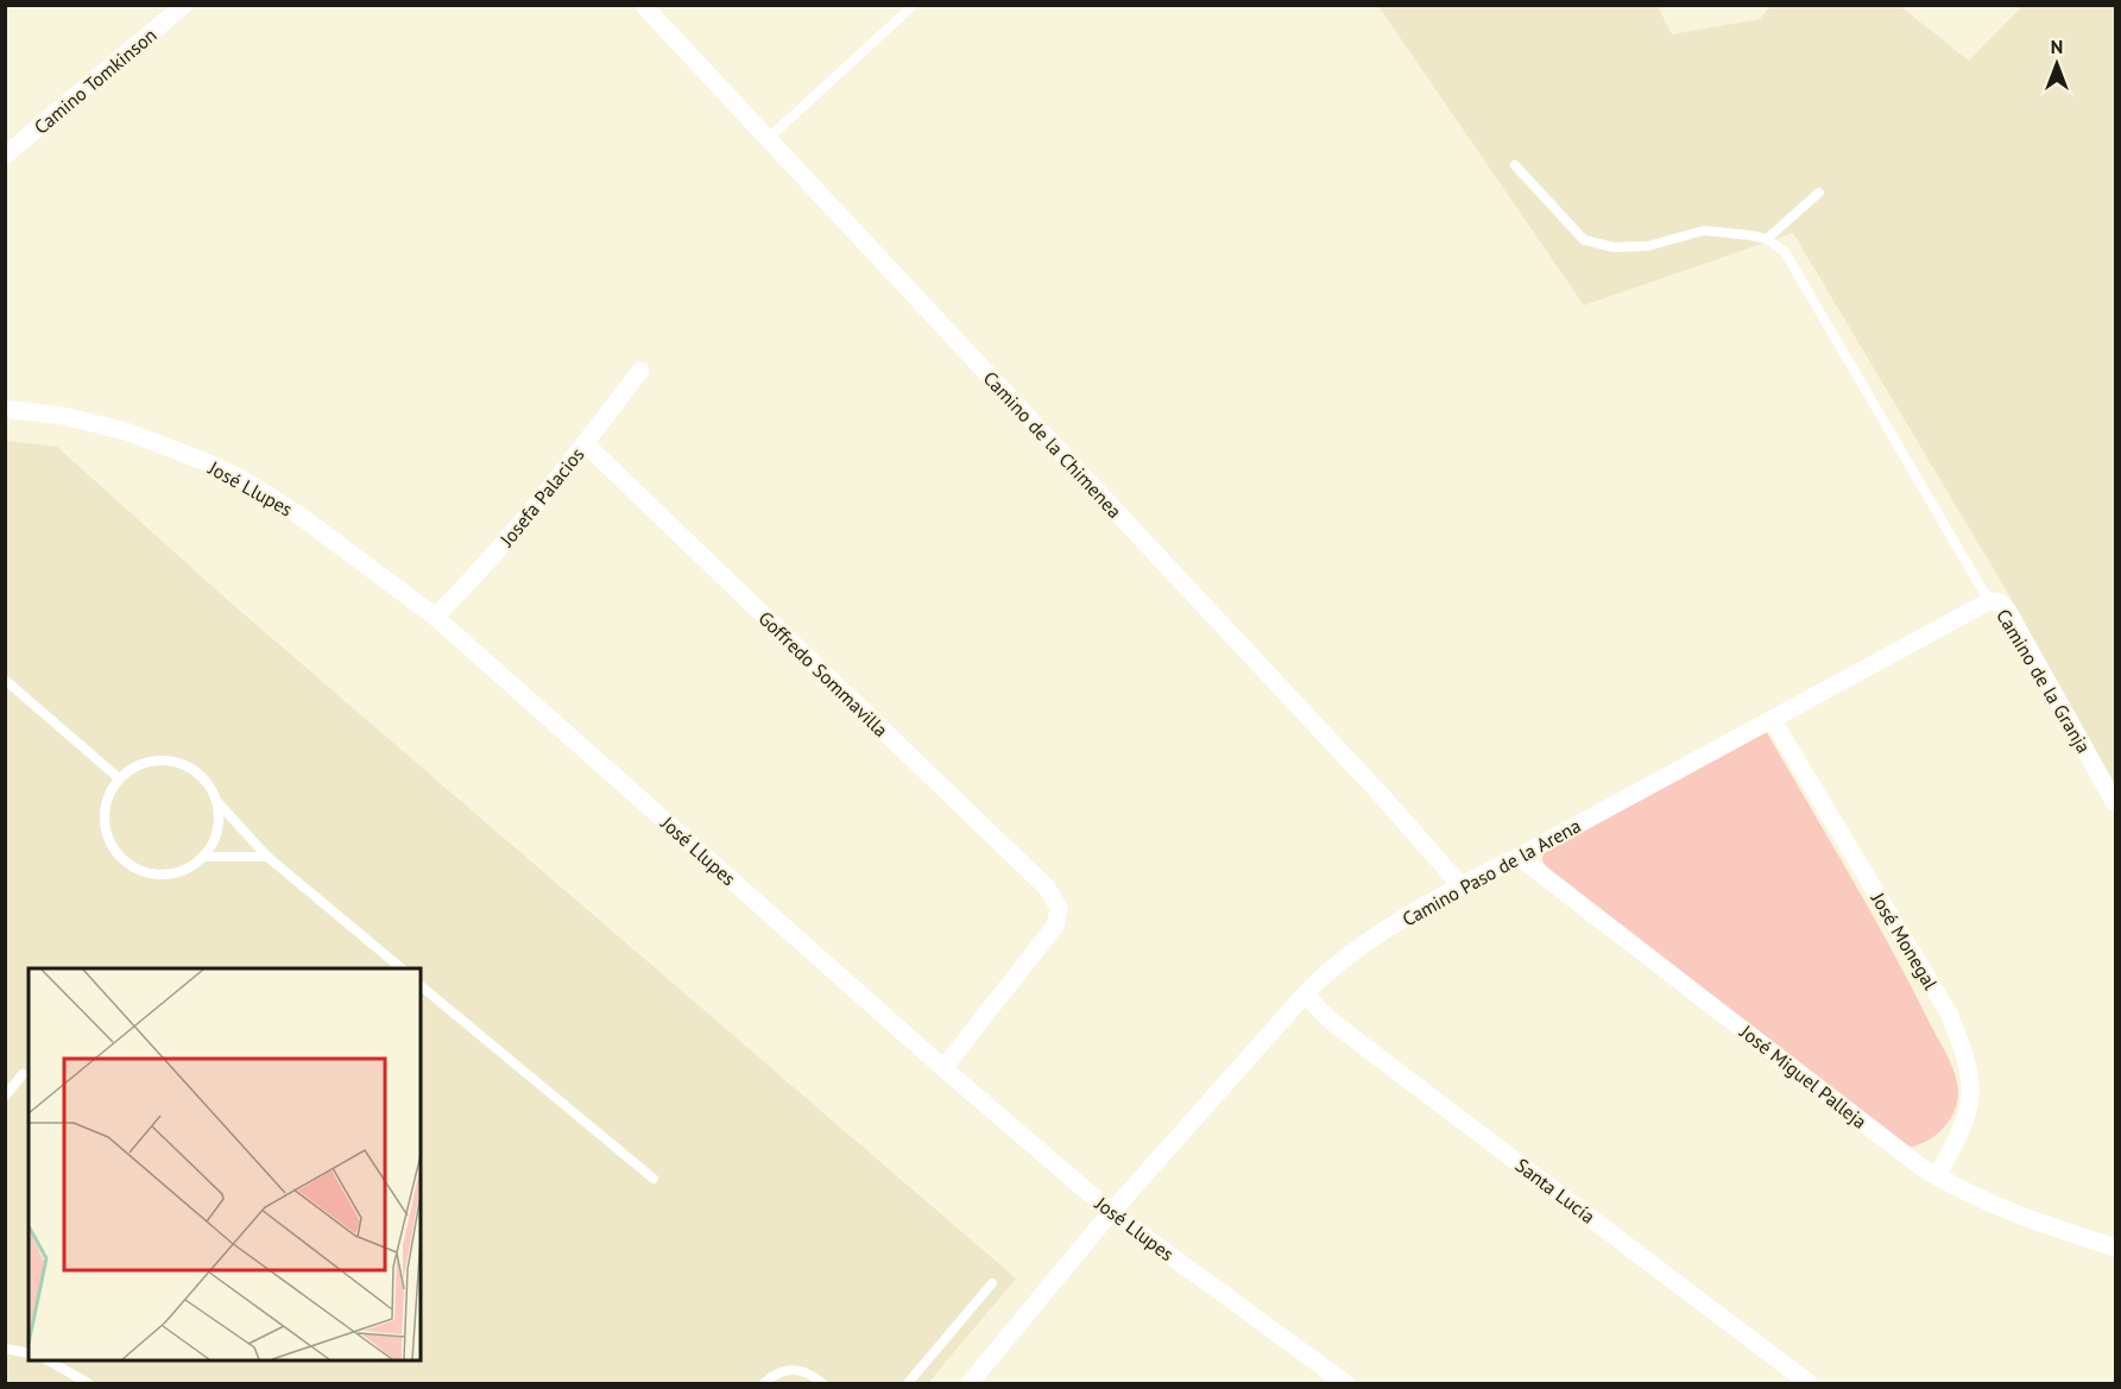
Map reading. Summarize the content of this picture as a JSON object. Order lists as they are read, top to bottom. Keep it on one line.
{"streets":{"street":["Camino Tomkinson","Camino de la Chimenea","José Llupes","Josefa Palacios","Goffredo Sommavilla","Camino de la Granja","Camino Paso de la Arena","José Monegal","José Miguel Palleja","Santa Lucía"]},"crossings":[["Camino de la Chimenea","Camino Paso de la Arena"],["José Llupes","Josefa Palacios"],["José Llupes","Goffredo Sommavilla"],["José Llupes","Camino Paso de la Arena"],["Josefa Palacios","Goffredo Sommavilla"],["Camino de la Granja","Camino Paso de la Arena"],["Camino Paso de la Arena","José Monegal"],["Camino Paso de la Arena","José Miguel Palleja"],["Camino Paso de la Arena","Santa Lucía"],["José Monegal","José Miguel Palleja"]],"north":"top"}
